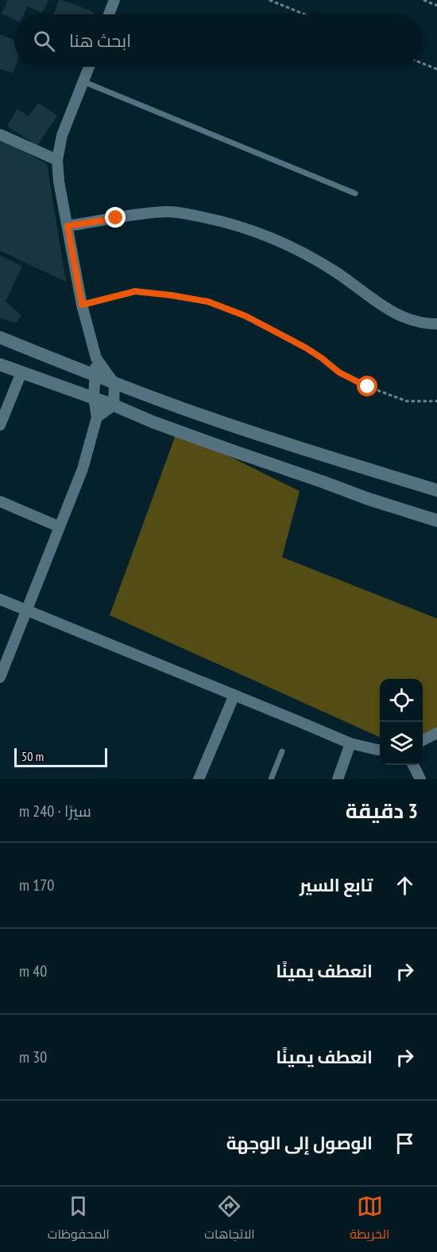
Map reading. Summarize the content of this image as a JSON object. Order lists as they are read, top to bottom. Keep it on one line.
{"scale_bar":"50 m","page":{"search":"ابحث هنا","scale":"50 m","heading":["3 دقيقة","سيرًا · 240 m"],"list":[["تابع السير","170 m"],["انعطف يمينًا","40 m"],["انعطف يمينًا","30 m"],"الوصول إلى الوجهة"],"nav":["الخريطة","الاتجاهات","المحفوظات"]}}
